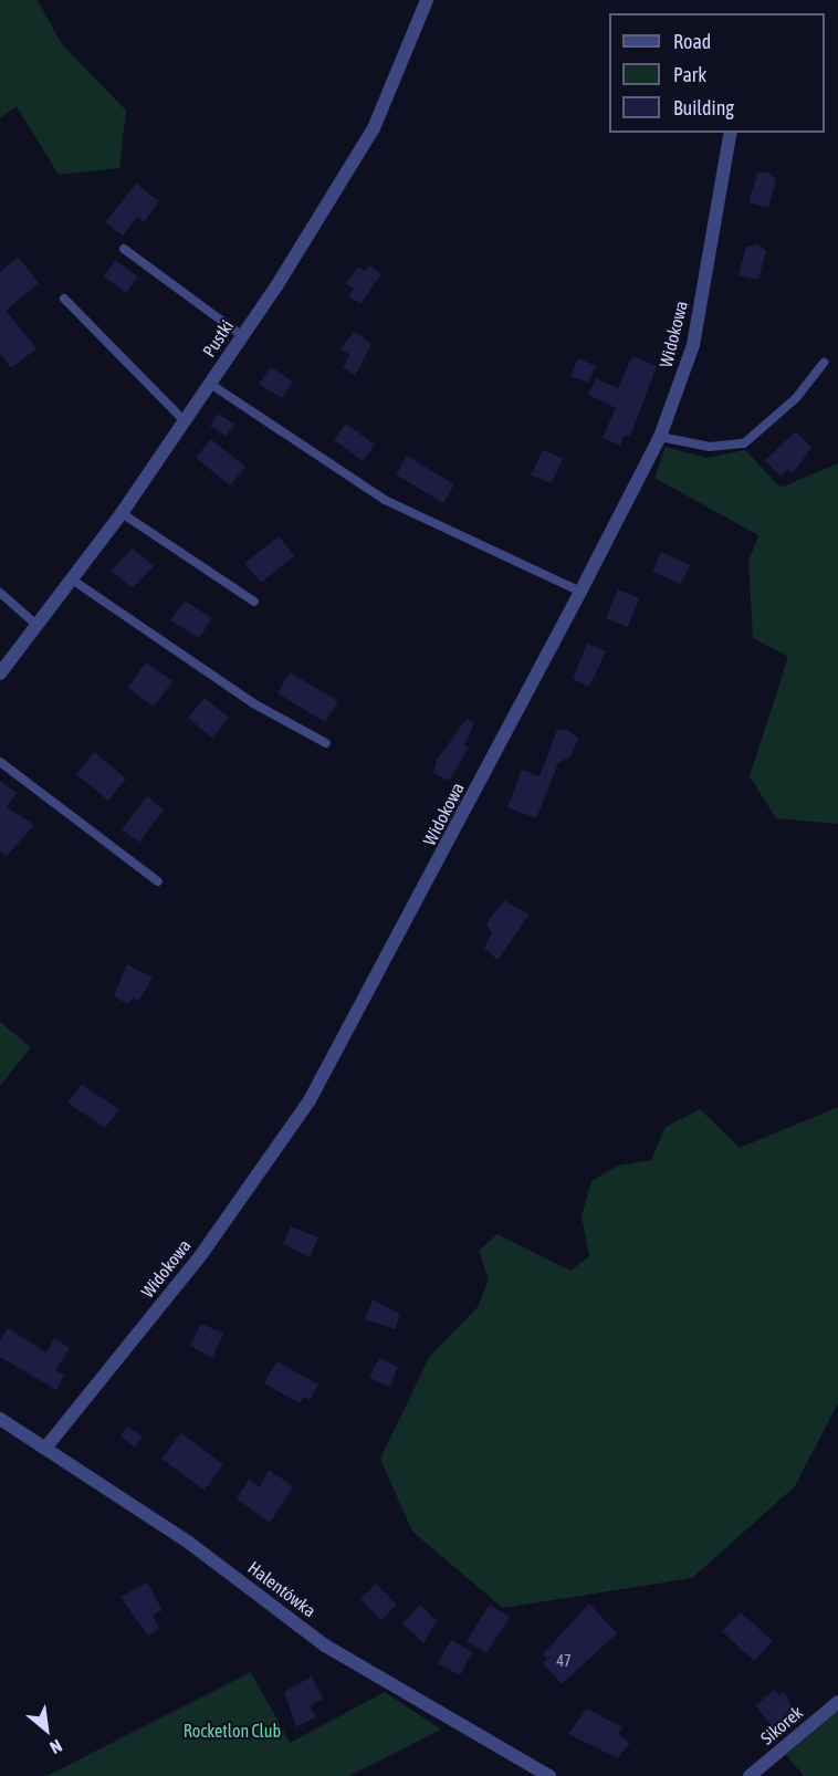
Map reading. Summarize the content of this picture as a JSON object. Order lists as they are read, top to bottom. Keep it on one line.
{"streets":{"street":["Widokowa","Pustki","Halentówka","Sikorek"]},"crossings":[["Widokowa","Halentówka"]],"parks":["Rocketlon Club"],"house_numbers":["47"],"legend":["Road","Park","Building"],"north":"bottom right"}
